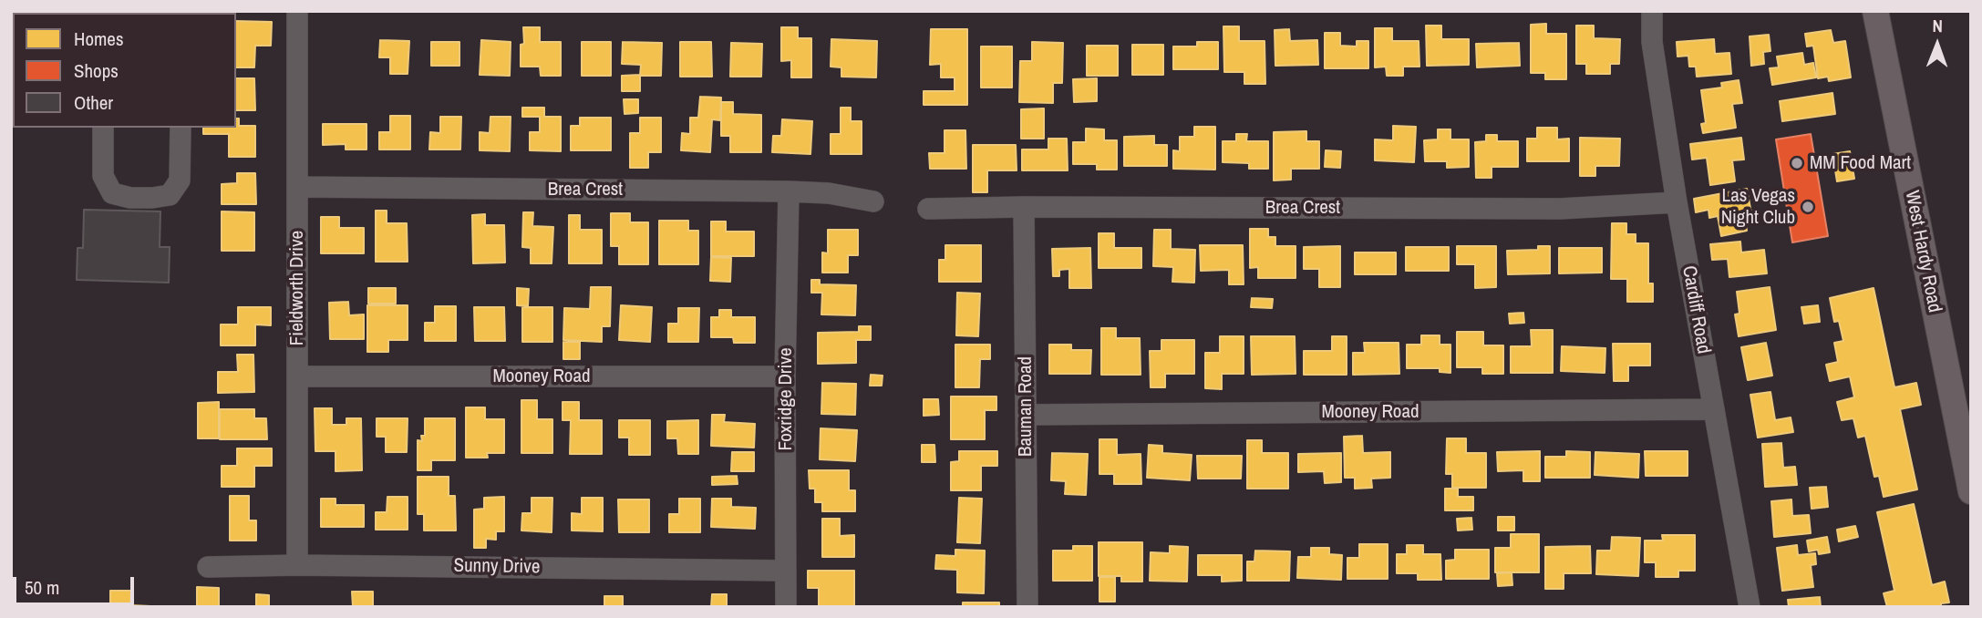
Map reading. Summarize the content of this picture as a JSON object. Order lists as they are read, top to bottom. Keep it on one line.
{"streets":{"main road":["West Hardy Road"],"street":["Brea Crest","Fieldworth Drive","Cardiff Road","Mooney Road","Foxridge Drive","Bauman Road","Sunny Drive"]},"crossings":[["Brea Crest","Fieldworth Drive"],["Brea Crest","Cardiff Road"],["Brea Crest","Foxridge Drive"],["Brea Crest","Bauman Road"],["Fieldworth Drive","Mooney Road"],["Fieldworth Drive","Sunny Drive"],["Cardiff Road","Mooney Road"],["Mooney Road","Foxridge Drive"],["Mooney Road","Bauman Road"],["Foxridge Drive","Sunny Drive"]],"places":["MM Food Mart","Las Vegas Night Club"],"legend":["Homes","Shops","Other"],"scale_bar":"50 m","north":"top"}
